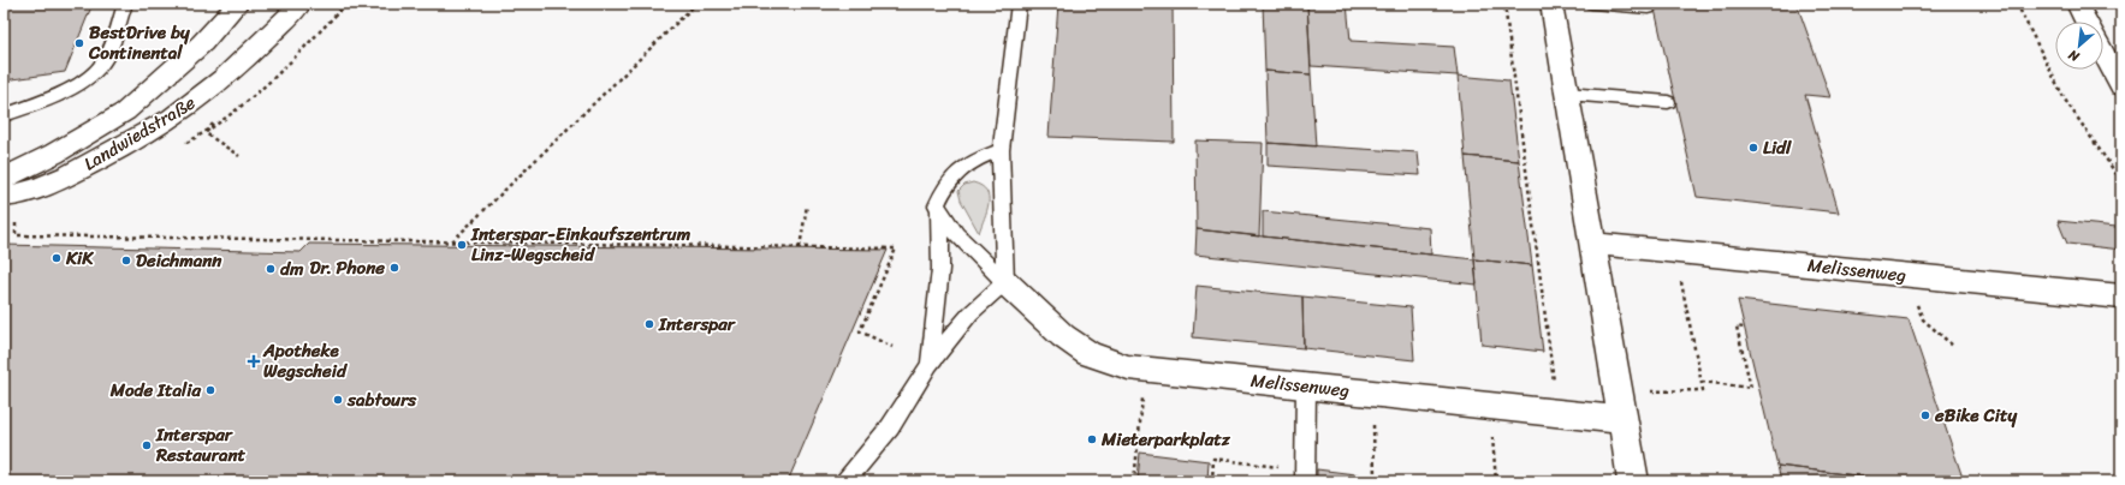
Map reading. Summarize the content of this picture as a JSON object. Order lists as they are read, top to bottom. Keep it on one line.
{"streets":{"street":["Landwiedstraße","Melissenweg"]},"places":{"other":["BestDrive by Continental","Lidl","Interspar-Einkaufszentrum Linz-Wegscheid","KiK","Deichmann","Dr. Phone","dm","Interspar","Mode Italia","sabtours","eBike City","Mieterparkplatz","Interspar Restaurant"],"health":["Apotheke Wegscheid"]},"north":"bottom left"}
